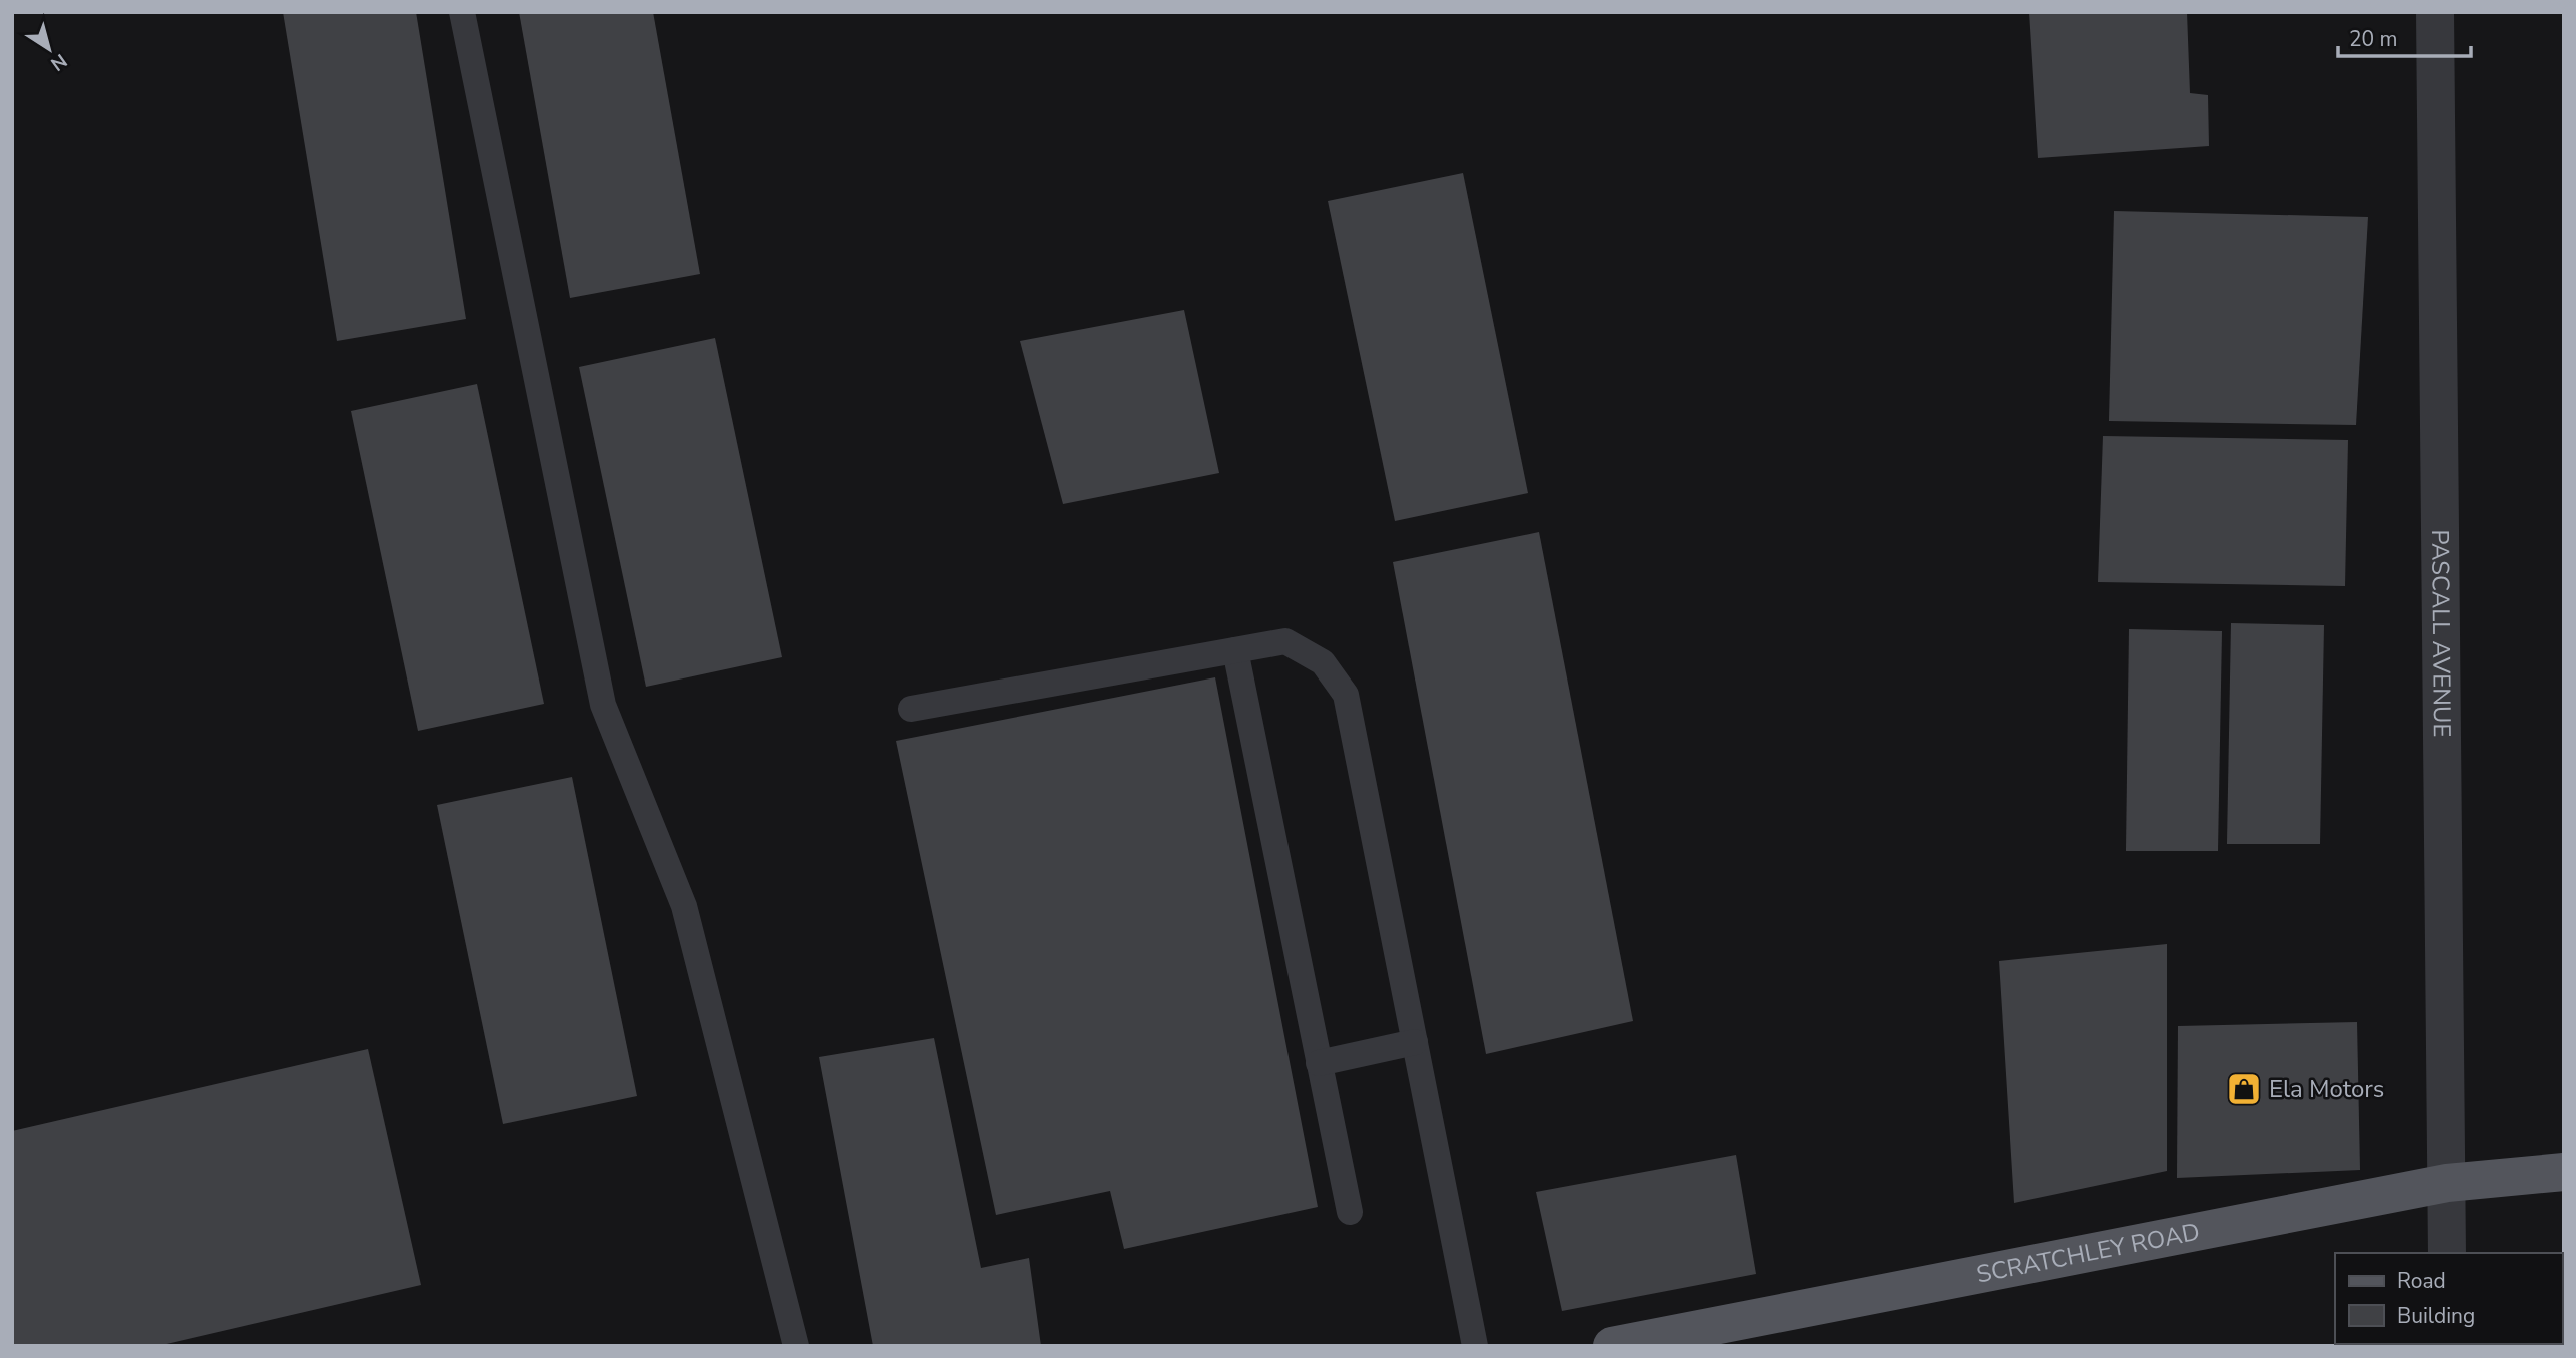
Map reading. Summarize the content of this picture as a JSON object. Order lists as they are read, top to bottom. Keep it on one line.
{"streets":{"main road":["SCRATCHLEY ROAD"],"street":["PASCALL AVENUE"]},"crossings":[["PASCALL AVENUE","SCRATCHLEY ROAD"]],"places":{"shop":["Ela Motors"]},"legend":["Road","Building"],"scale_bar":"20 m","north":"bottom right"}
